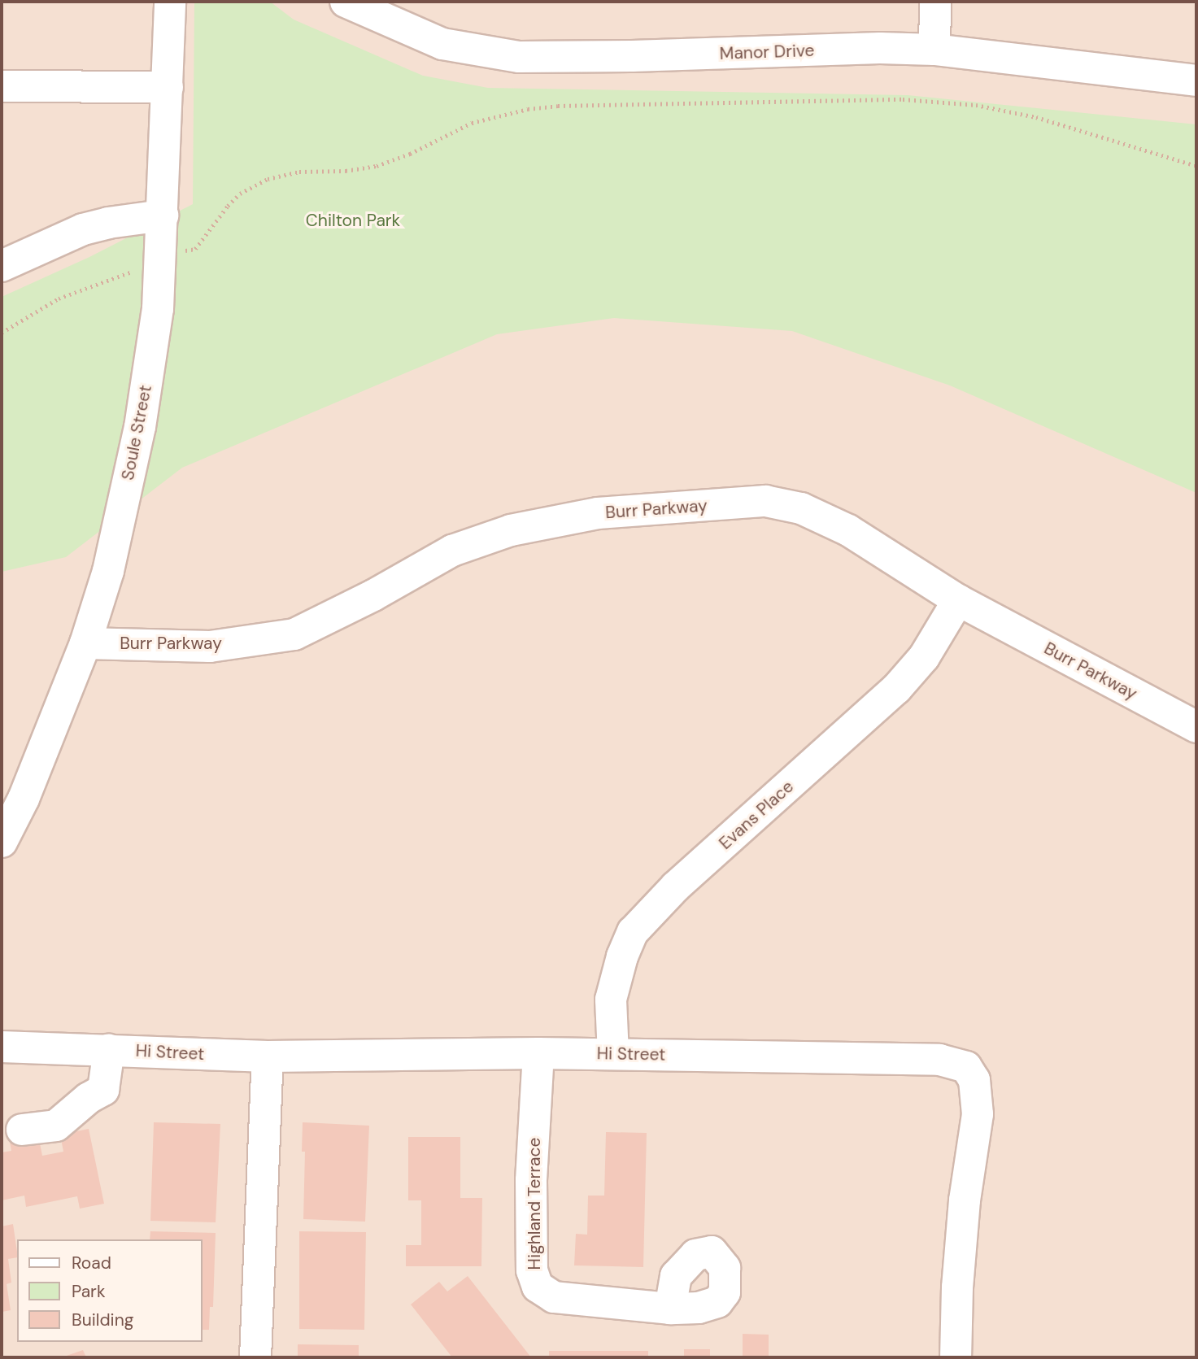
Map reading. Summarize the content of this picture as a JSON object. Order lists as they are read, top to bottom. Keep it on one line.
{"streets":{"street":["Manor Drive","Soule Street","Burr Parkway","Evans Place","Hi Street","Highland Terrace"]},"crossings":[["Soule Street","Burr Parkway"],["Burr Parkway","Evans Place"],["Evans Place","Hi Street"],["Hi Street","Highland Terrace"]],"parks":["Chilton Park"],"legend":["Road","Park","Building"]}
